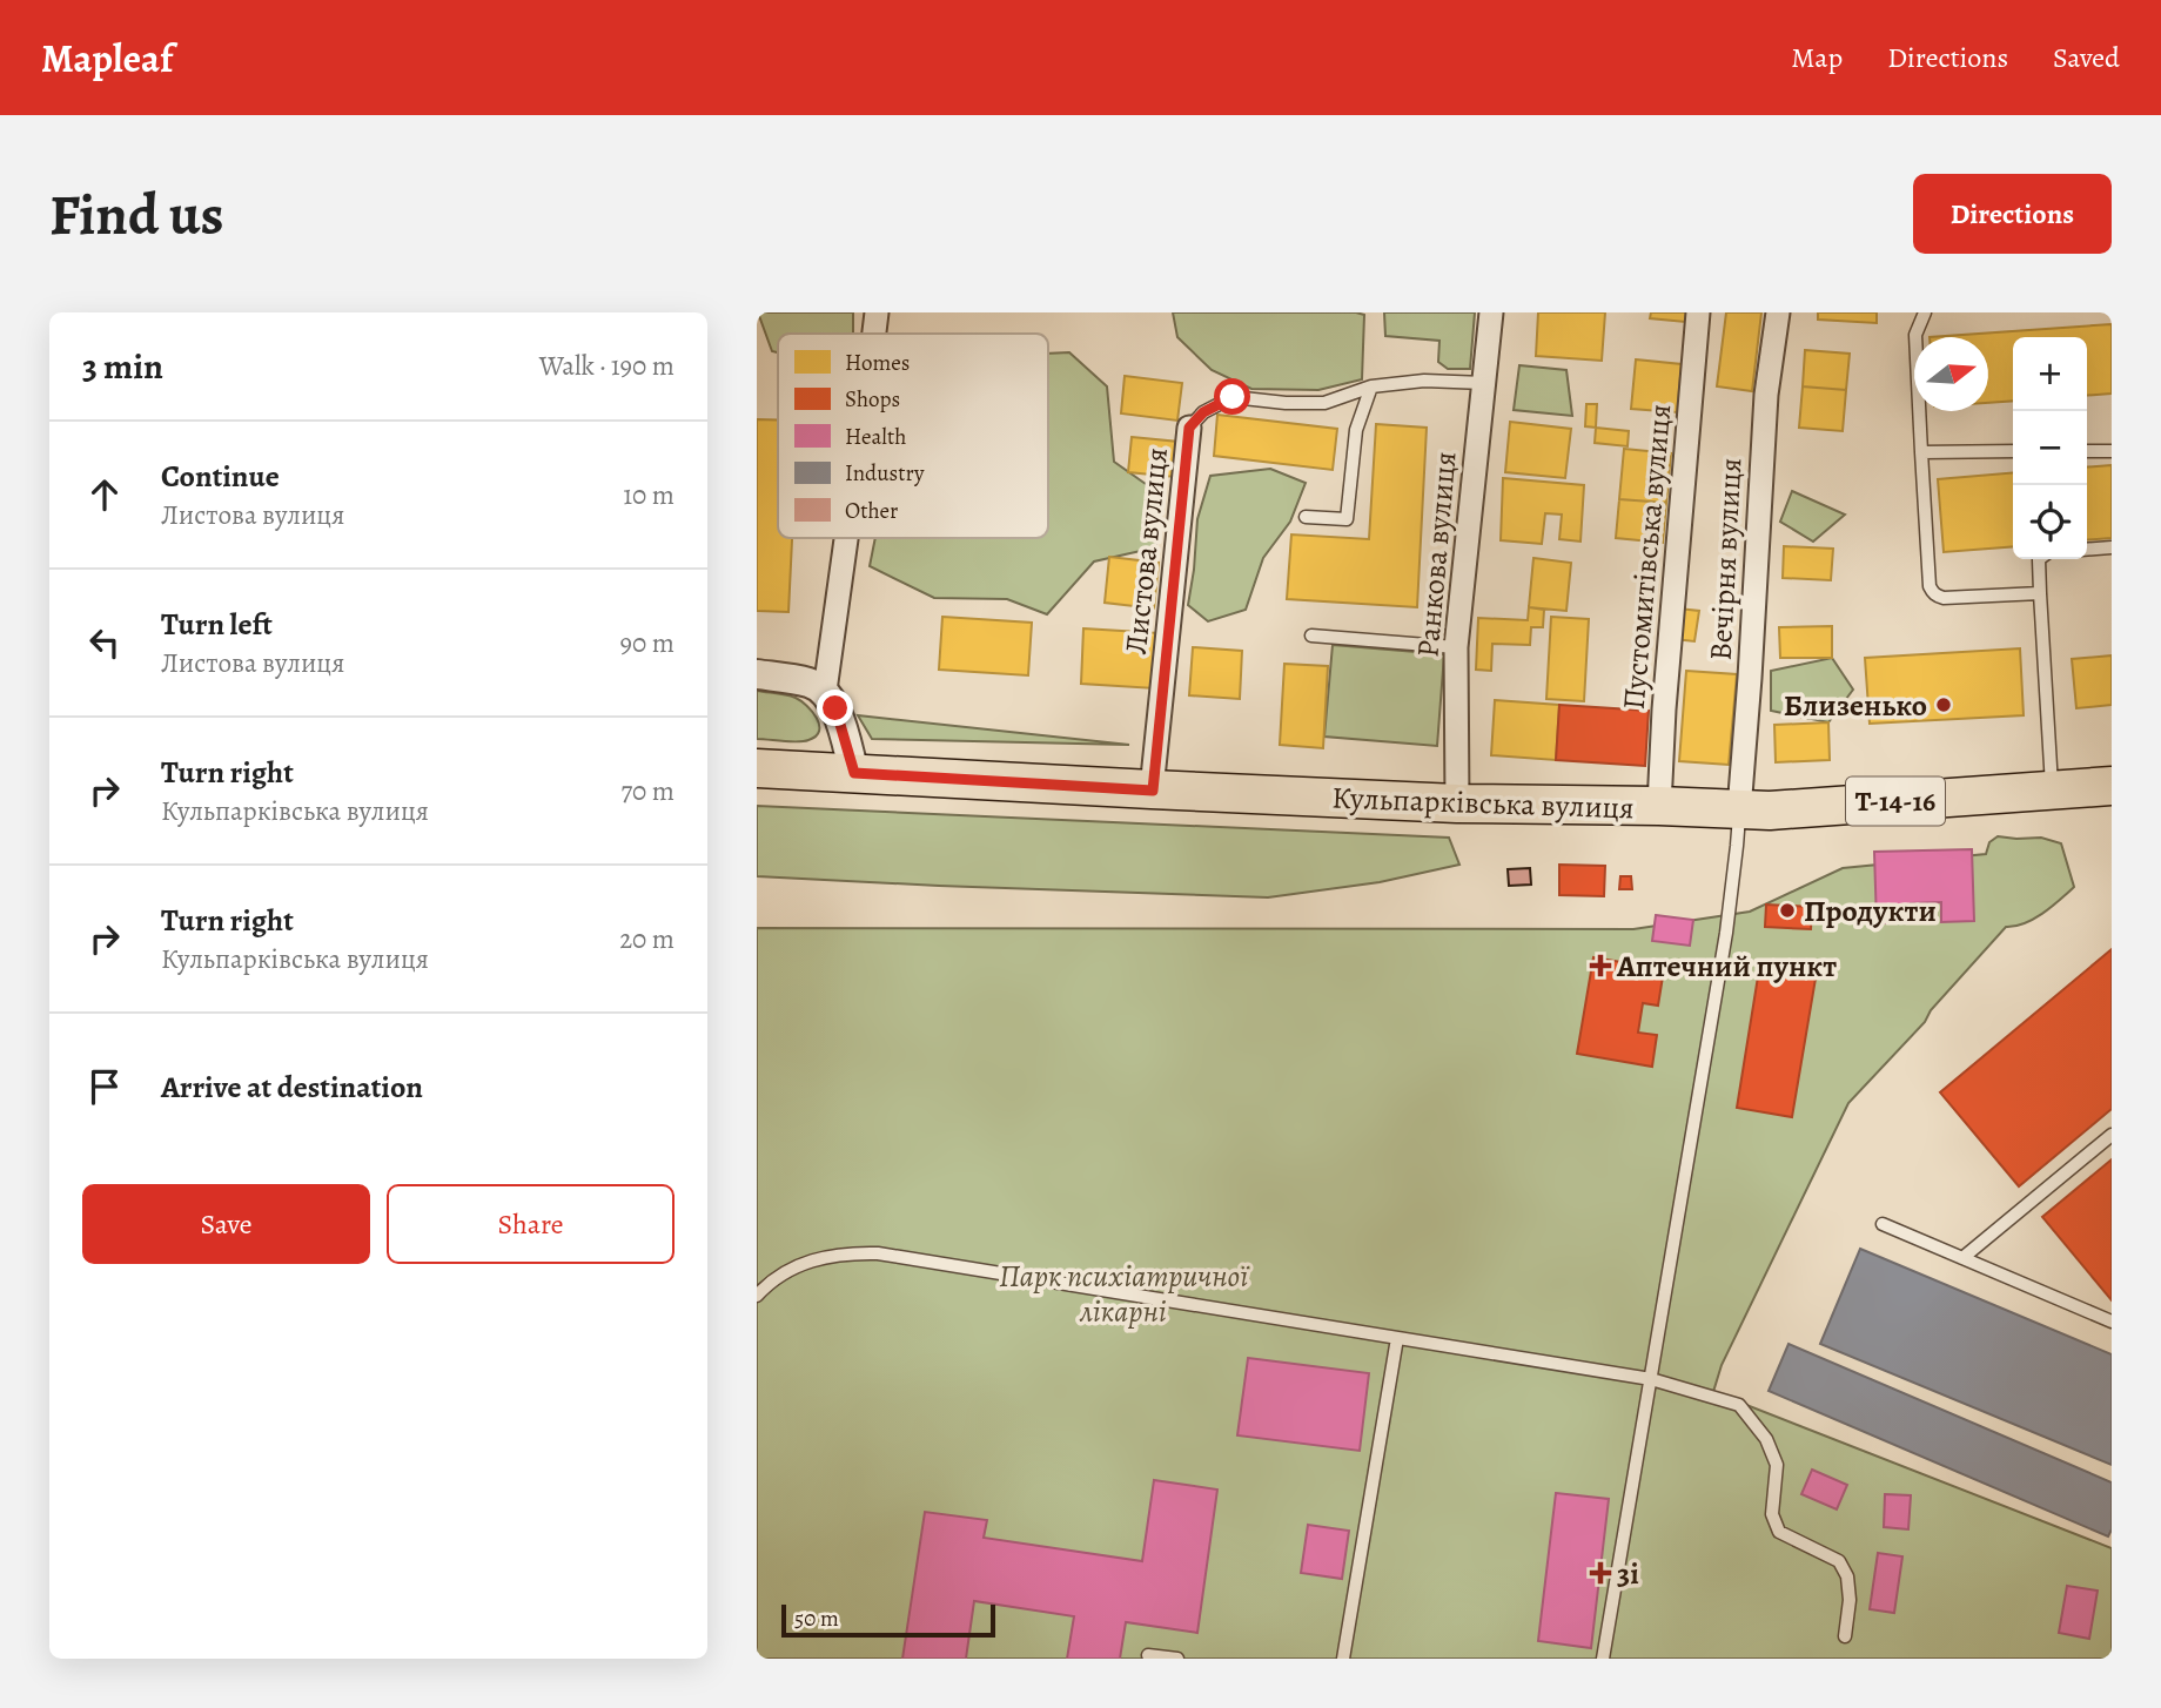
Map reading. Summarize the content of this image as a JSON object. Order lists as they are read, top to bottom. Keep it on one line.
{"streets":{"main road":["Т-14-16","Кульпарківська вулиця"],"street":["Листова вулиця","Ранкова вулиця","Пустомитівська вулиця","Вечірня вулиця"]},"crossings":[["Листова вулиця","Ранкова вулиця"],["Листова вулиця","Кульпарківська вулиця"],["Ранкова вулиця","Кульпарківська вулиця"],["Пустомитівська вулиця","Кульпарківська вулиця"],["Вечірня вулиця","Кульпарківська вулиця"]],"parks":["Парк психіатричної лікарні"],"places":{"other":["Близенько","Продукти"],"health":["Аптечний пункт","3і"]},"legend":["Homes","Shops","Health","Industry","Other"],"scale_bar":"50 m","north":"right","page":{"header":"Mapleaf","nav":["Map","Directions","Saved"],"buttons":["Directions",["Save","Share"]],"title":"Find us","heading":["3 min","Walk · 190 m"],"map_buttons":["+","−"],"list":[["Continue","Листова вулиця","10 m"],["Turn left","Листова вулиця","90 m"],["Turn right","Кульпарківська вулиця","70 m"],["Turn right","Кульпарківська вулиця","20 m"],"Arrive at destination"],"scale":"50 m"}}
